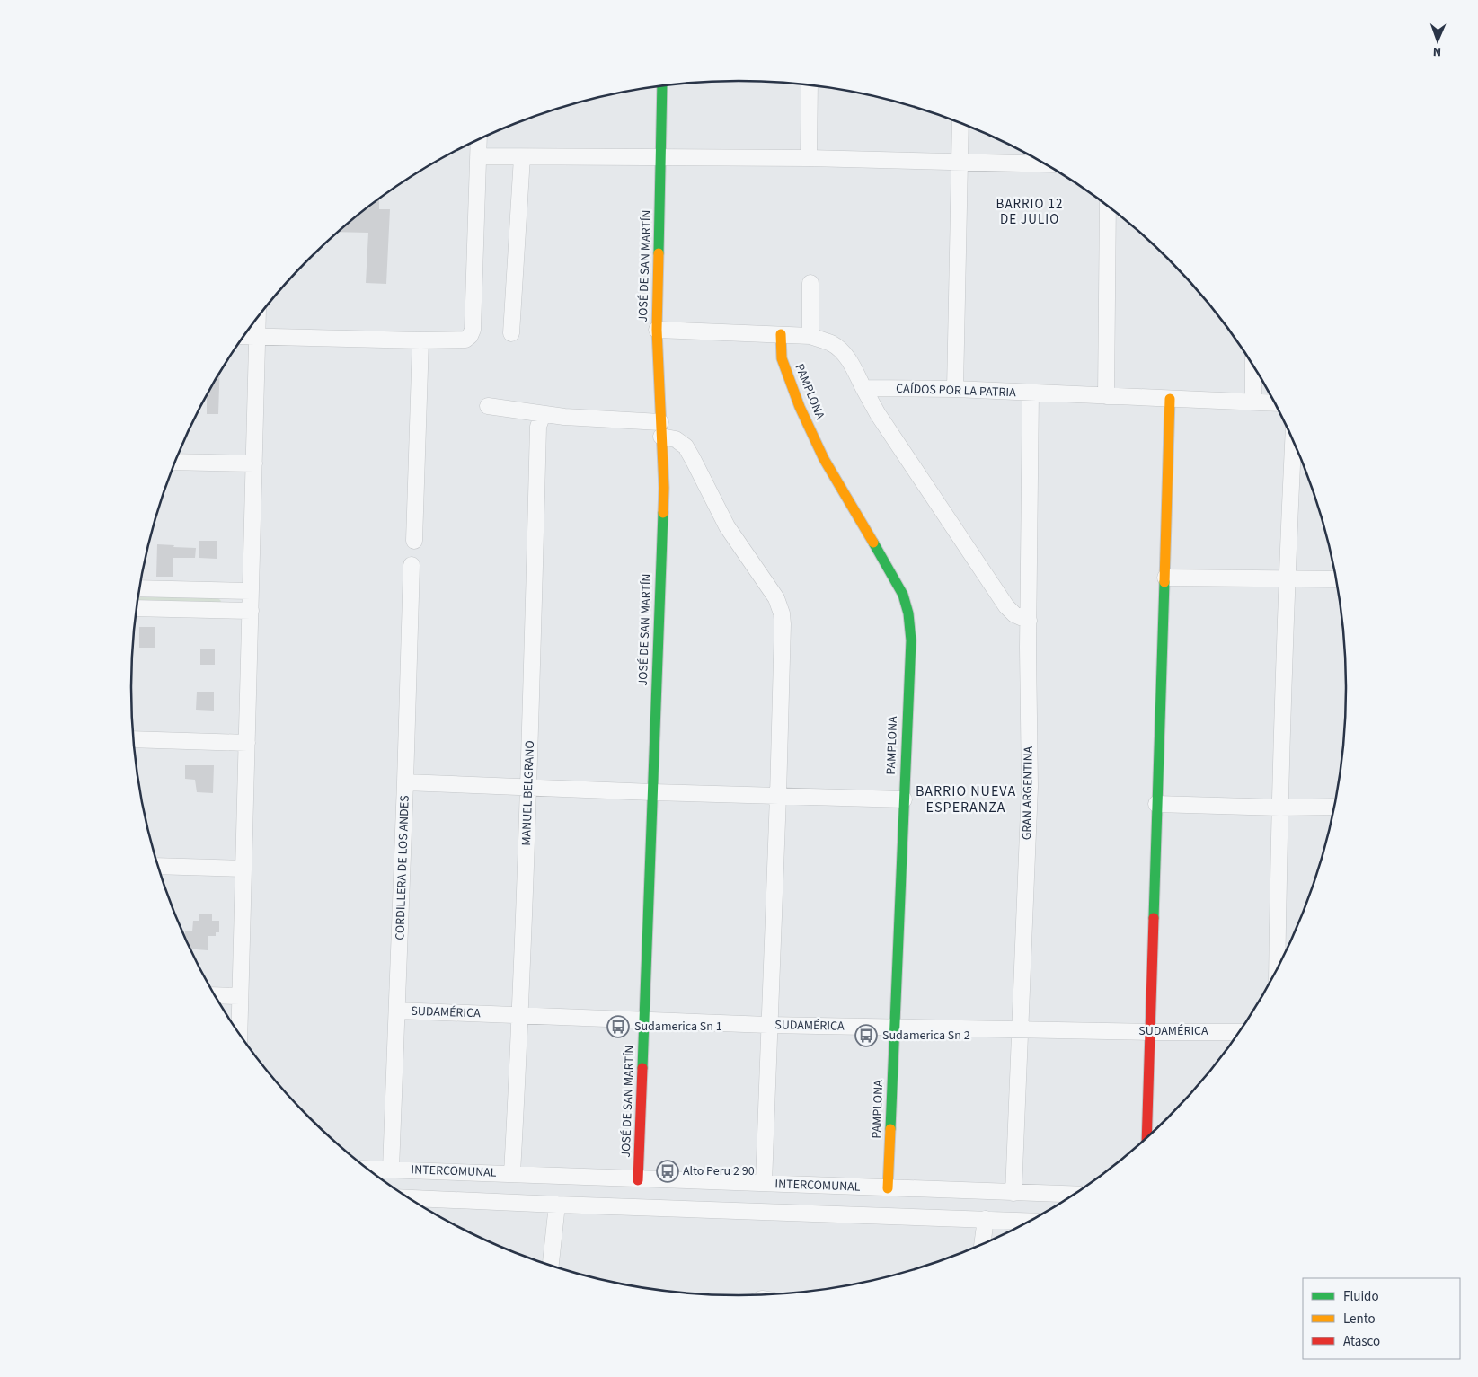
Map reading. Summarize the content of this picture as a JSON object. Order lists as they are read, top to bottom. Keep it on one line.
{"streets":{"street":["JOSÉ DE SAN MARTÍN","CAÍDOS POR LA PATRIA","PAMPLONA","MANUEL BELGRANO","GRAN ARGENTINA","CORDILLERA DE LOS ANDES","SUDAMÉRICA","INTERCOMUNAL"]},"crossings":[["JOSÉ DE SAN MARTÍN","SUDAMÉRICA"],["JOSÉ DE SAN MARTÍN","INTERCOMUNAL"],["CAÍDOS POR LA PATRIA","GRAN ARGENTINA"],["PAMPLONA","SUDAMÉRICA"],["PAMPLONA","INTERCOMUNAL"],["MANUEL BELGRANO","SUDAMÉRICA"],["MANUEL BELGRANO","INTERCOMUNAL"],["GRAN ARGENTINA","SUDAMÉRICA"],["GRAN ARGENTINA","INTERCOMUNAL"],["CORDILLERA DE LOS ANDES","SUDAMÉRICA"],["CORDILLERA DE LOS ANDES","INTERCOMUNAL"]],"districts":["BARRIO 12 DE JULIO","BARRIO NUEVA ESPERANZA"],"places":{"bus stop":["Sudamerica Sn 1","Sudamerica Sn 2","Alto Peru 2 90"]},"legend":["Fluido","Lento","Atasco"],"north":"bottom"}
